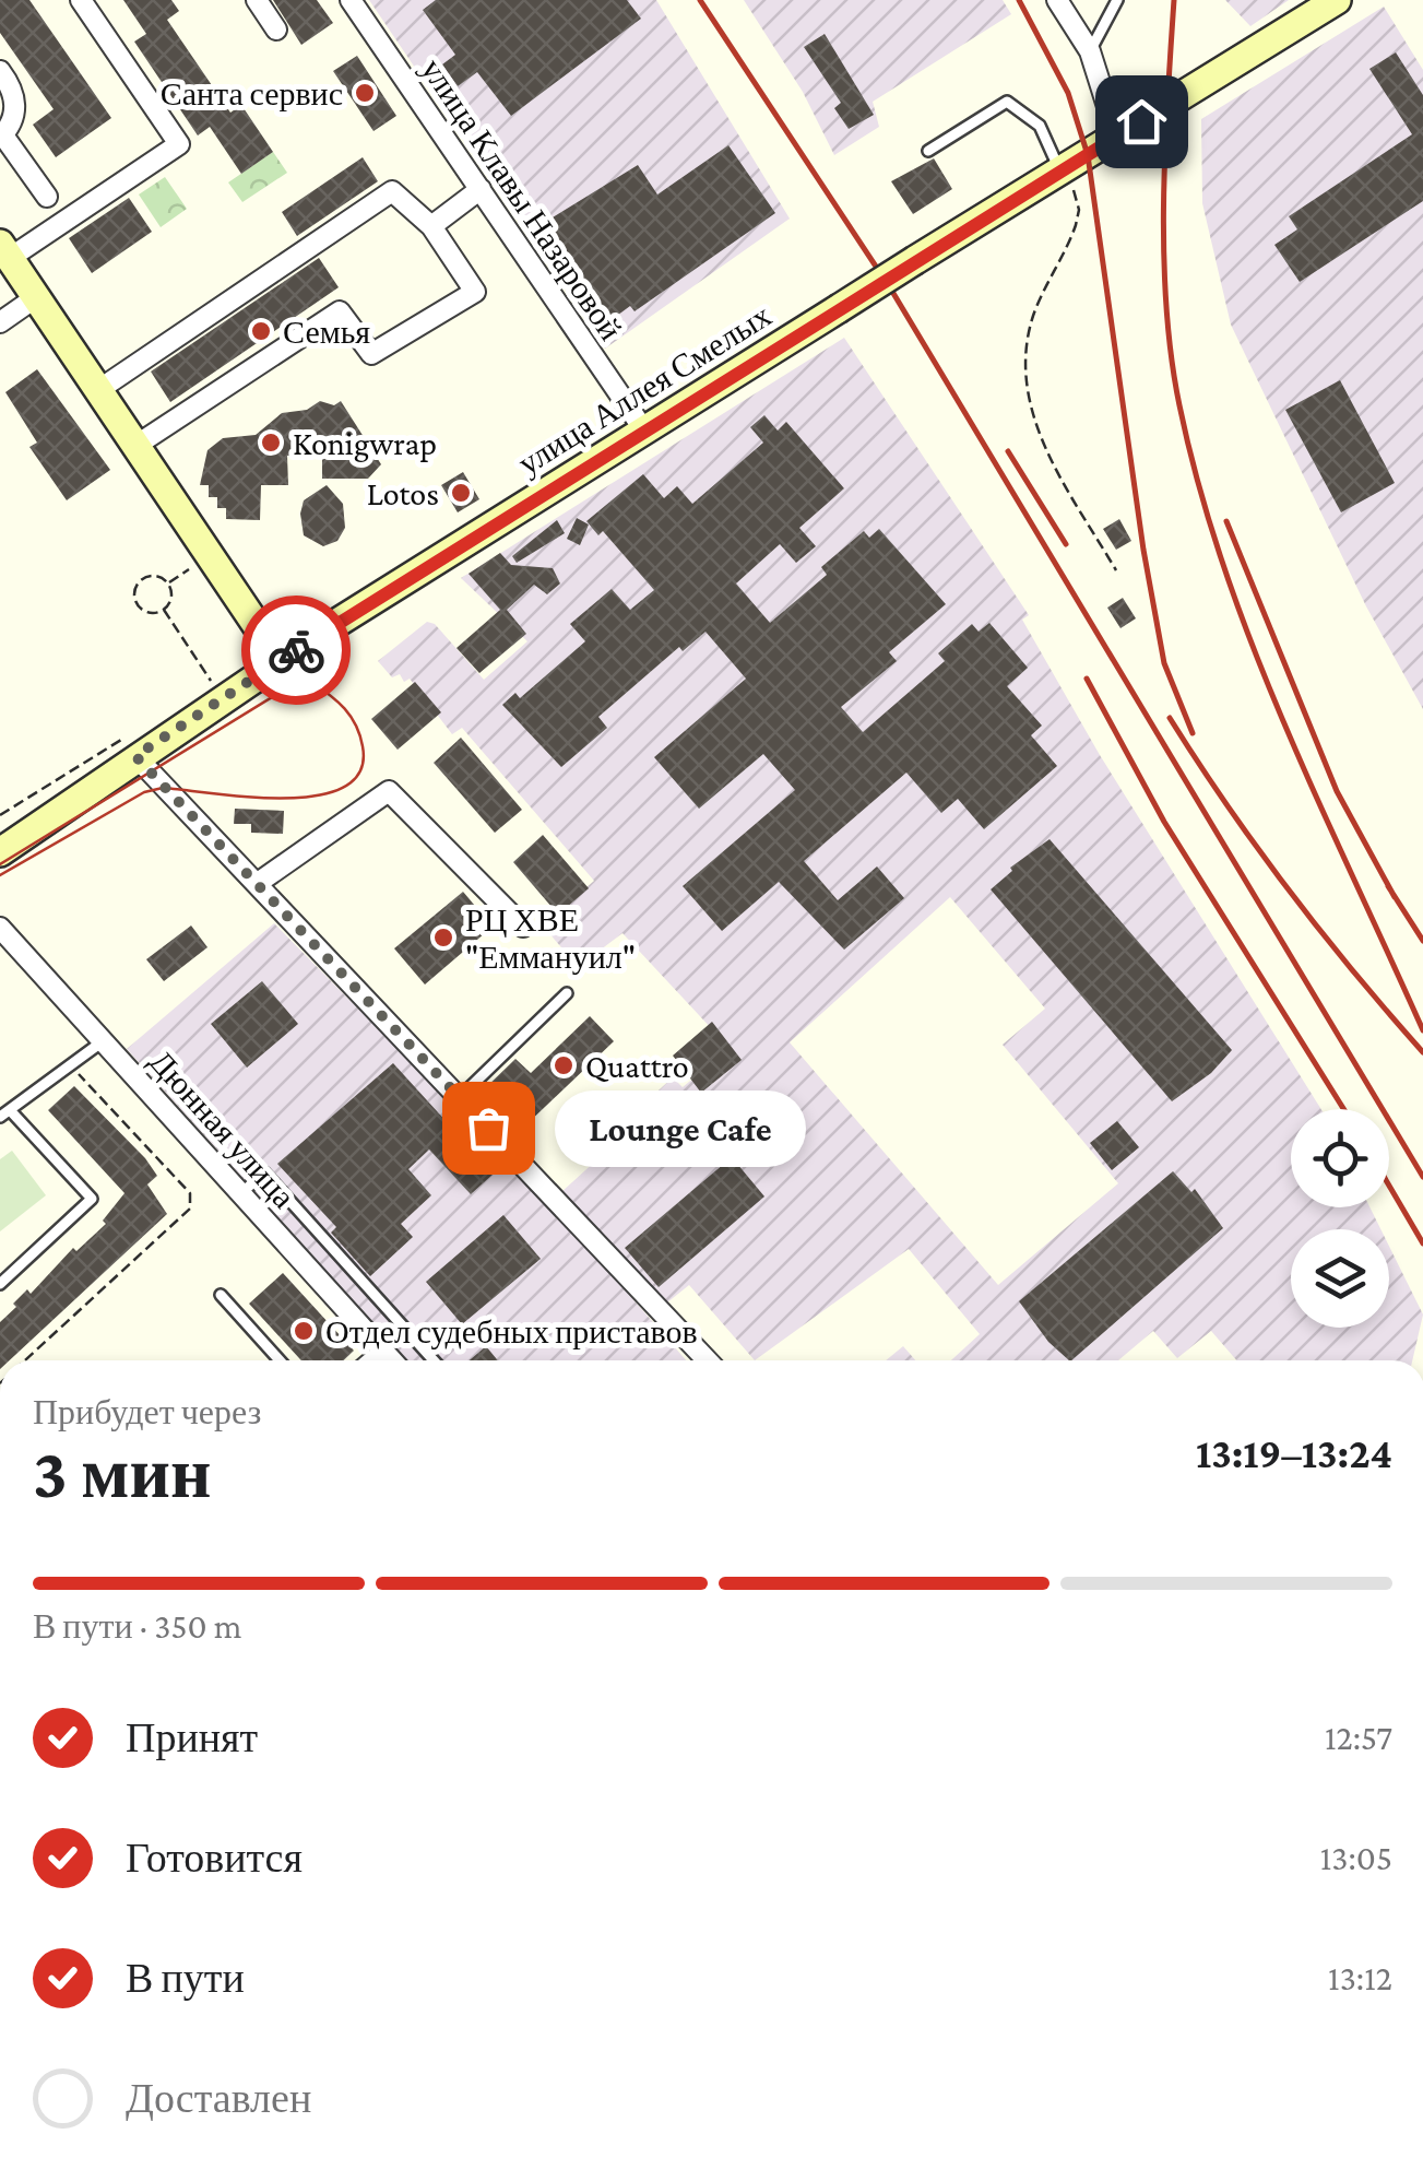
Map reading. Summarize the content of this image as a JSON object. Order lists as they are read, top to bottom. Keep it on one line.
{"streets":{"main road":["улица Аллея Смелых"],"street":["улица Клавы Назаровой","Дюнная улица"]},"crossings":[["улица Клавы Назаровой","улица Аллея Смелых"]],"places":["Санта сервис","Семья","Konigwrap","Lotos","РЦ ХВЕ \"Еммануил\"","Quattro","Lounge Cafe","Отдел судебных приставов"],"page":{"bubble":"Lounge Cafe","heading":["3 мин","Прибудет через","13:19–13:24"],"bar":"В пути · 350 m","list":[["Принят","12:57"],["Готовится","13:05"],["В пути","13:12"],"Доставлен"]}}
